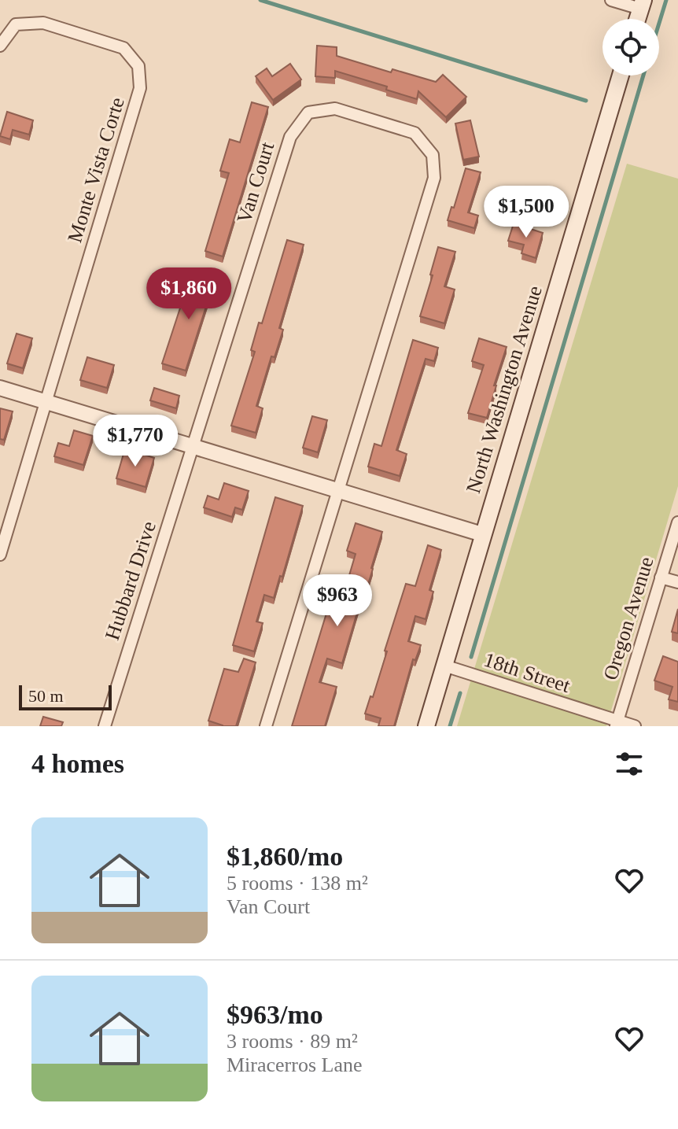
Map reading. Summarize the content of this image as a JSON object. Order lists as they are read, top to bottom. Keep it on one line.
{"streets":{"main road":["North Washington Avenue"],"street":["Monte Vista Corte","Van Court","Hubbard Drive","Oregon Avenue","18th Street"]},"crossings":[["Van Court","Hubbard Drive"],["North Washington Avenue","18th Street"],["Oregon Avenue","18th Street"]],"scale_bar":"50 m","page":{"price":["$1,500","$1,860","$1,770","$963"],"scale":"50 m","heading":"4 homes","list":[{"name":"$1,860/mo","note":"5 rooms · 138 m² · Van Court"},{"name":"$963/mo","note":"3 rooms · 89 m² · Miracerros Lane"}]}}
